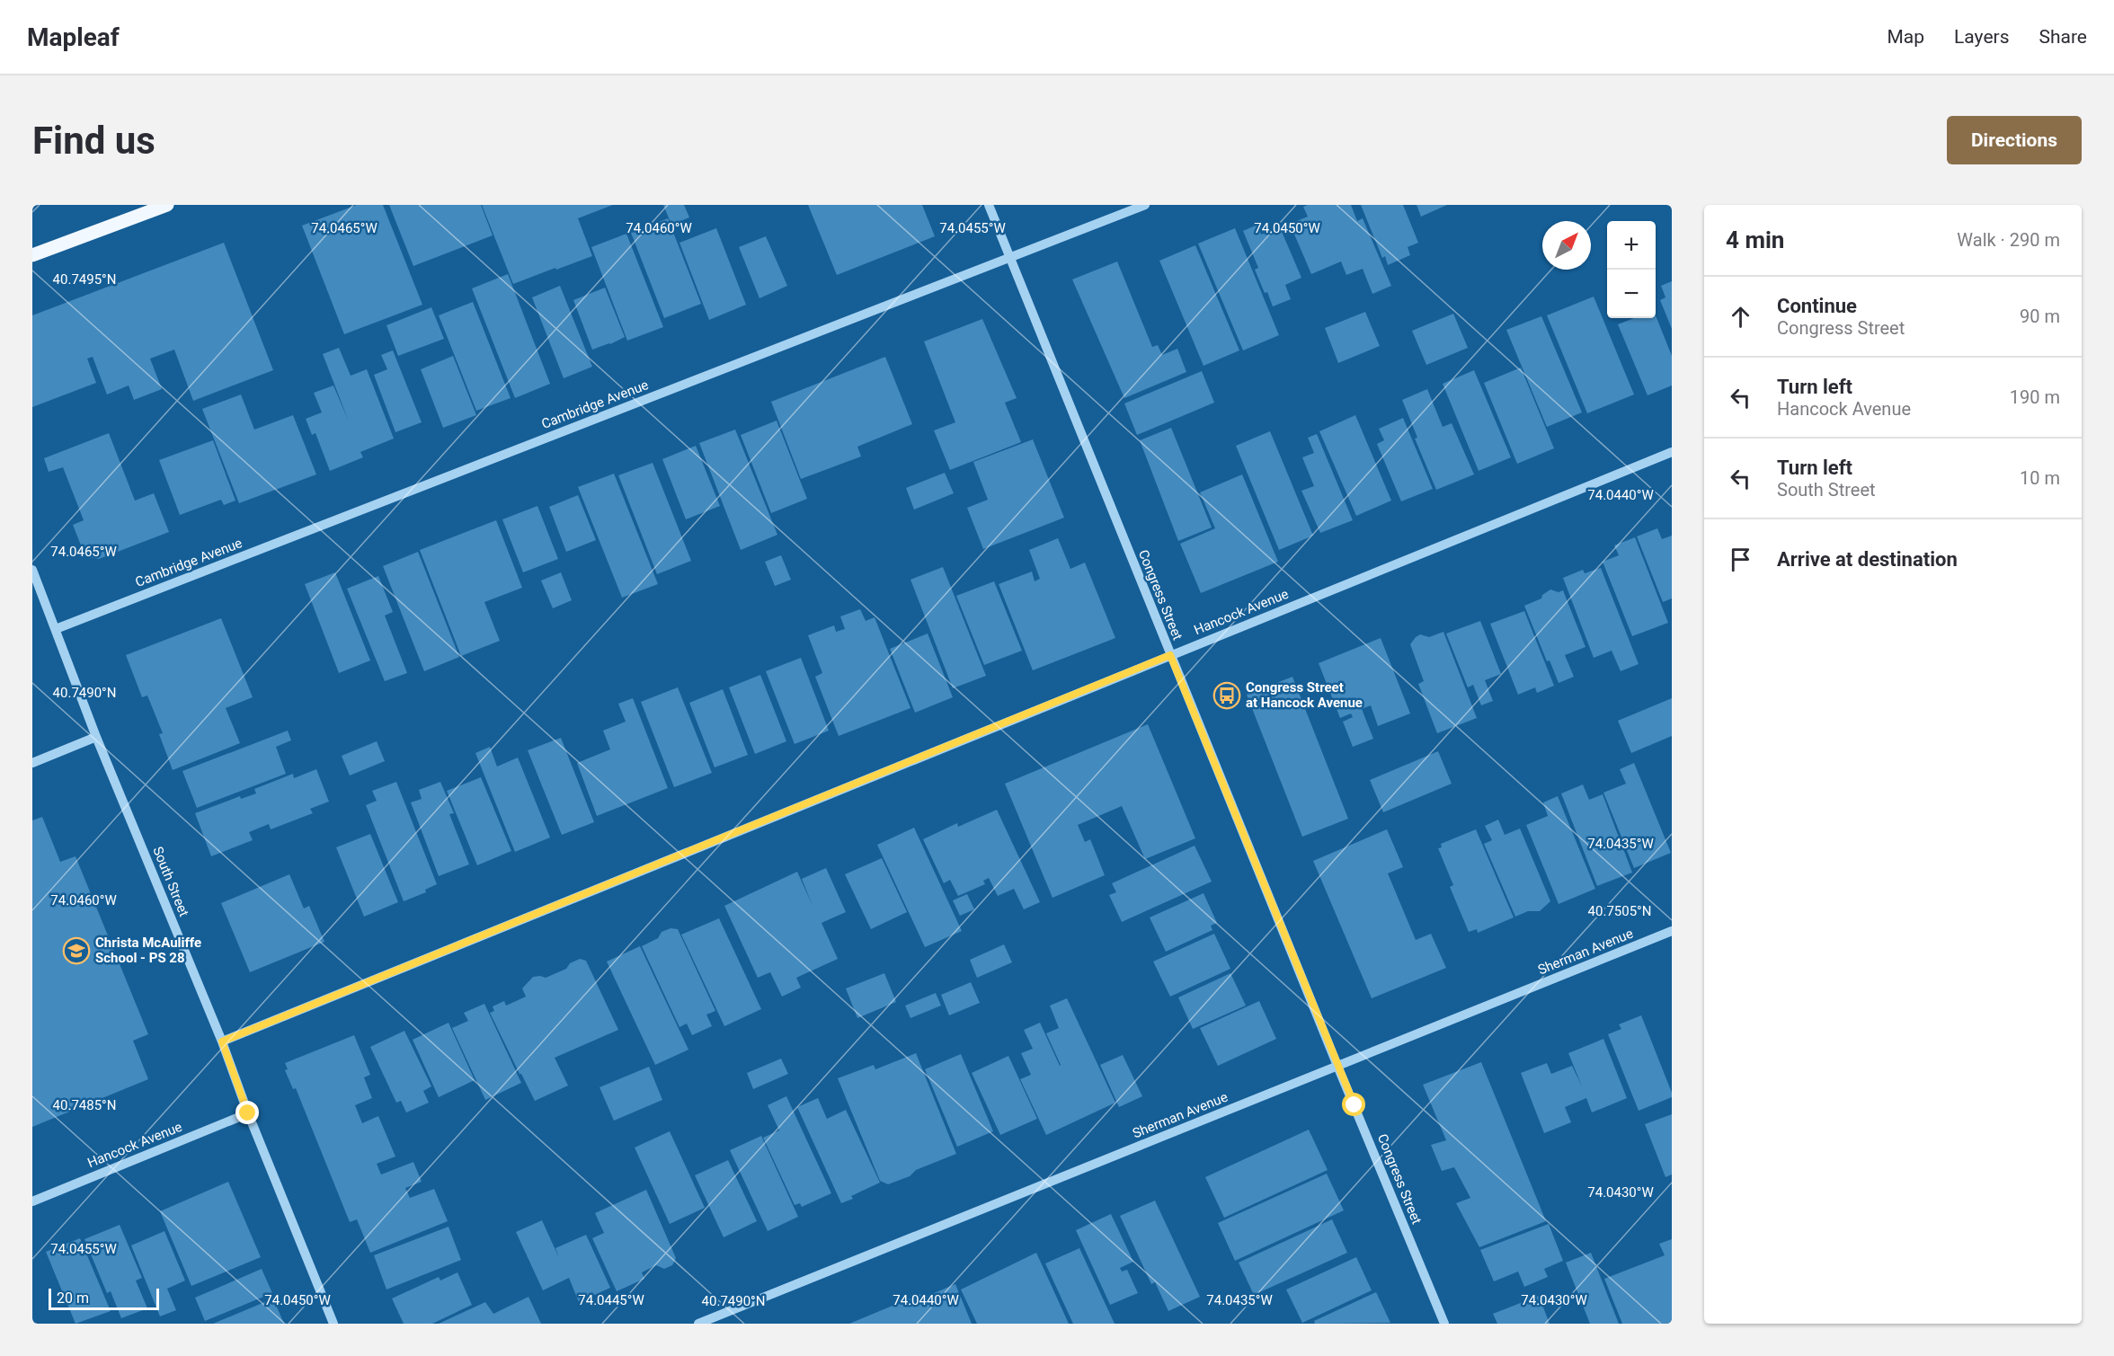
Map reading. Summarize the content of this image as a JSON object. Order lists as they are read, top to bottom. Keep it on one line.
{"streets":{"street":["Cambridge Avenue","Congress Street","Hancock Avenue","South Street","Sherman Avenue"]},"crossings":[["Cambridge Avenue","Congress Street"],["Cambridge Avenue","South Street"],["Congress Street","Hancock Avenue"],["Congress Street","Sherman Avenue"],["Hancock Avenue","South Street"]],"places":{"bus stop":["Congress Street at Hancock Avenue"],"school or university":["Christa McAuliffe School - PS 28"]},"scale_bar":"20 m","north":"top right","page":{"header":"Mapleaf","nav":["Map","Layers","Share"],"buttons":"Directions","title":"Find us","heading":["4 min","Walk · 290 m"],"map_buttons":["+","−"],"list":[["Continue","Congress Street","90 m"],["Turn left","Hancock Avenue","190 m"],["Turn left","South Street","10 m"],"Arrive at destination"],"scale":"20 m"},"coordinates":["74.0465°W","74.0460°W","74.0455°W","74.0450°W","40.7495°N","74.0440°W","40.7490°N","74.0435°W","40.7505°N","40.7485°N","74.0430°W","74.0445°W"]}
